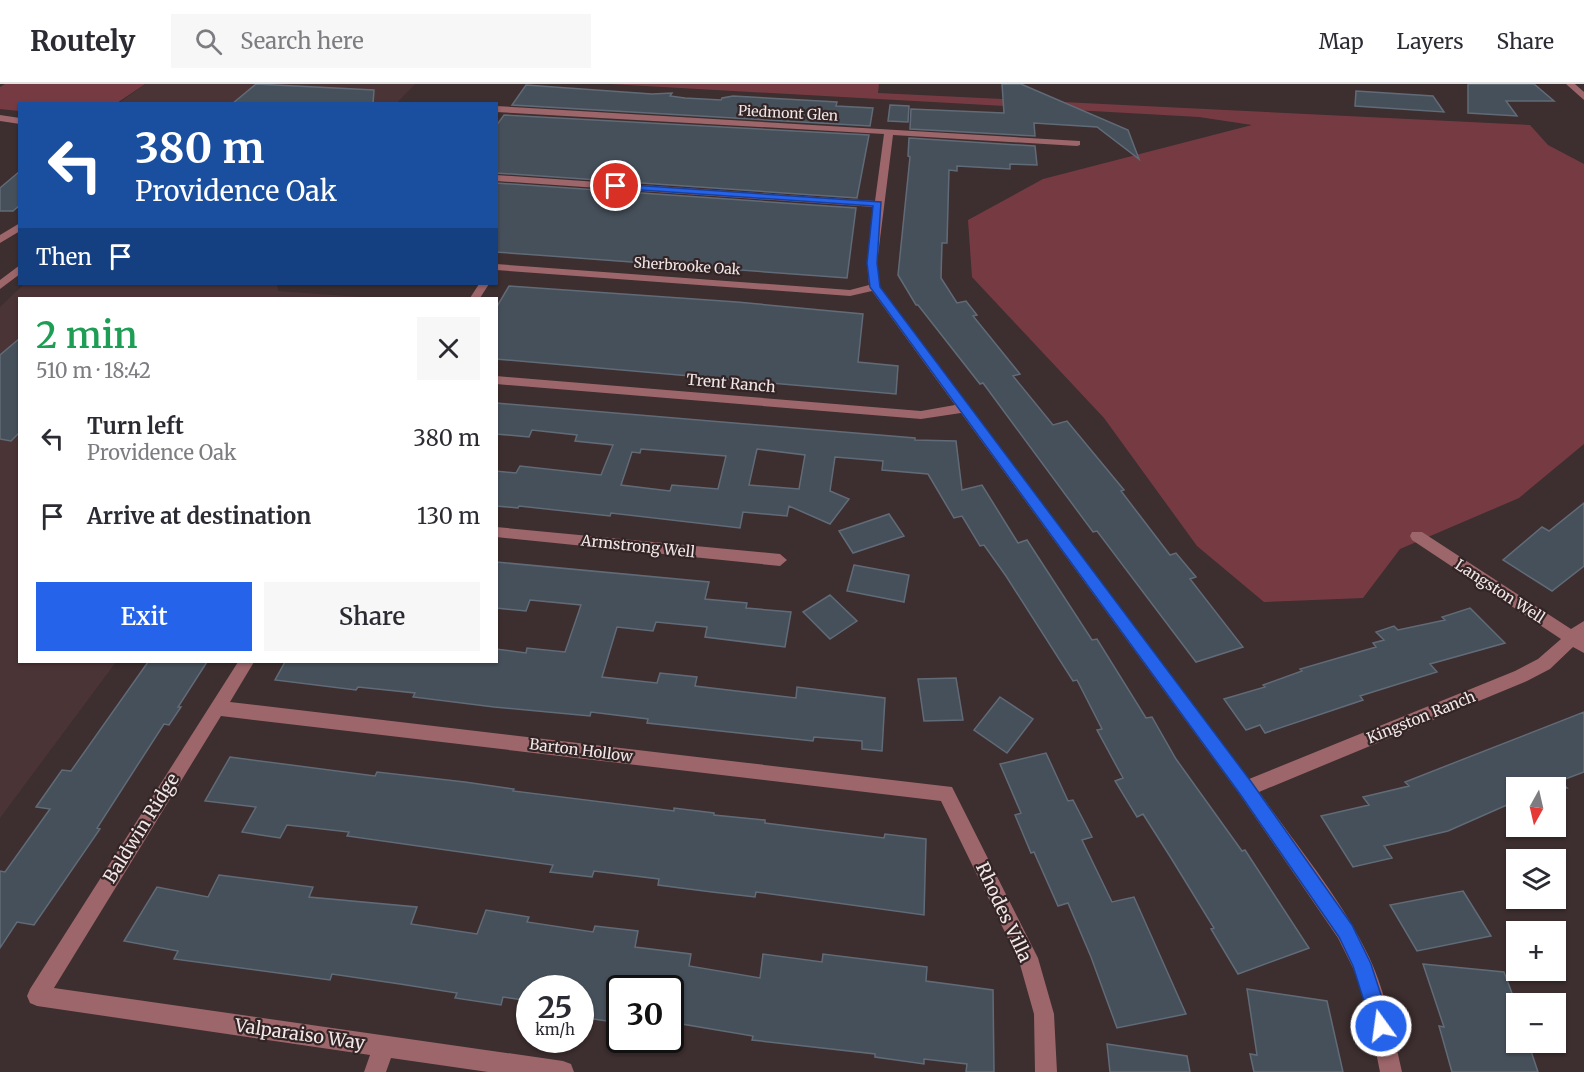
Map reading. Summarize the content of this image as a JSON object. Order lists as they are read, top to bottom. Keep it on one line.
{"streets":{"street":["Piedmont Glen","Sherbrooke Oak","Trent Ranch","Armstrong Well","Langston Well","Kingston Ranch","Barton Hollow","Baldwin Ridge","Rhodes Villa","Valparaiso Way"]},"crossings":[["Langston Well","Kingston Ranch"],["Barton Hollow","Baldwin Ridge"],["Barton Hollow","Rhodes Villa"],["Baldwin Ridge","Valparaiso Way"]],"north":"bottom","page":{"header":"Routely","search":"Search here","nav":["Map","Layers","Share"],"turn":["380 m","Providence Oak"],"then":"Then","heading":["2 min","510 m · 18:42"],"list":[{"name":"Turn left","note":"Providence Oak","value":"380 m"},{"name":"Arrive at destination","value":"130 m"}],"buttons":["Exit","Share"],"map_buttons":["+","−"],"speed":"25 km/h","limit":"30"}}
